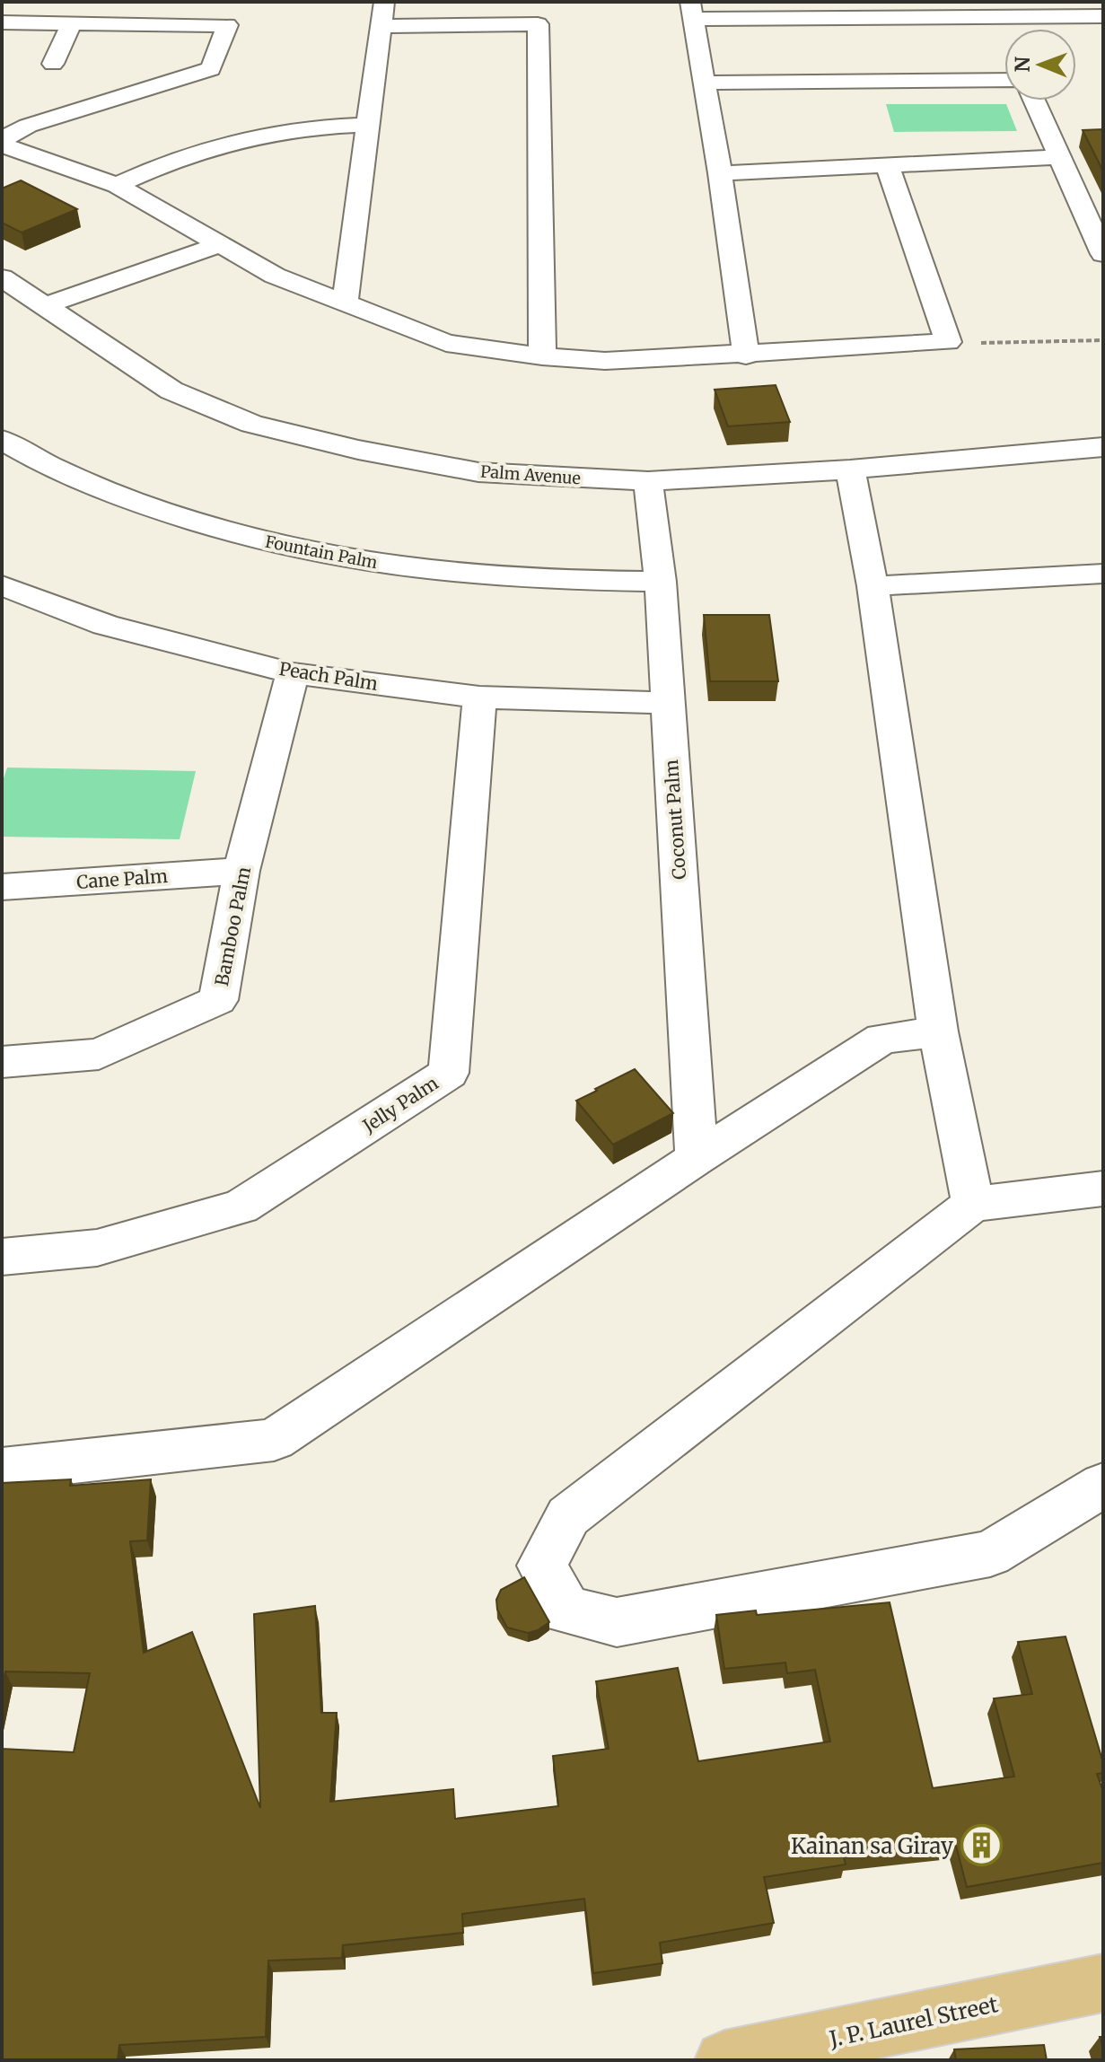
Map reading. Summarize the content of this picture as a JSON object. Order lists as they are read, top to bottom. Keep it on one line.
{"streets":{"main road":["J. P. Laurel Street"],"street":["Palm Avenue","Fountain Palm","Peach Palm","Coconut Palm","Cane Palm","Bamboo Palm","Jelly Palm"]},"crossings":[["Palm Avenue","Coconut Palm"],["Fountain Palm","Coconut Palm"],["Peach Palm","Coconut Palm"],["Peach Palm","Bamboo Palm"],["Peach Palm","Jelly Palm"],["Cane Palm","Bamboo Palm"]],"places":{"building":["Kainan sa Giray"]},"north":"left"}
